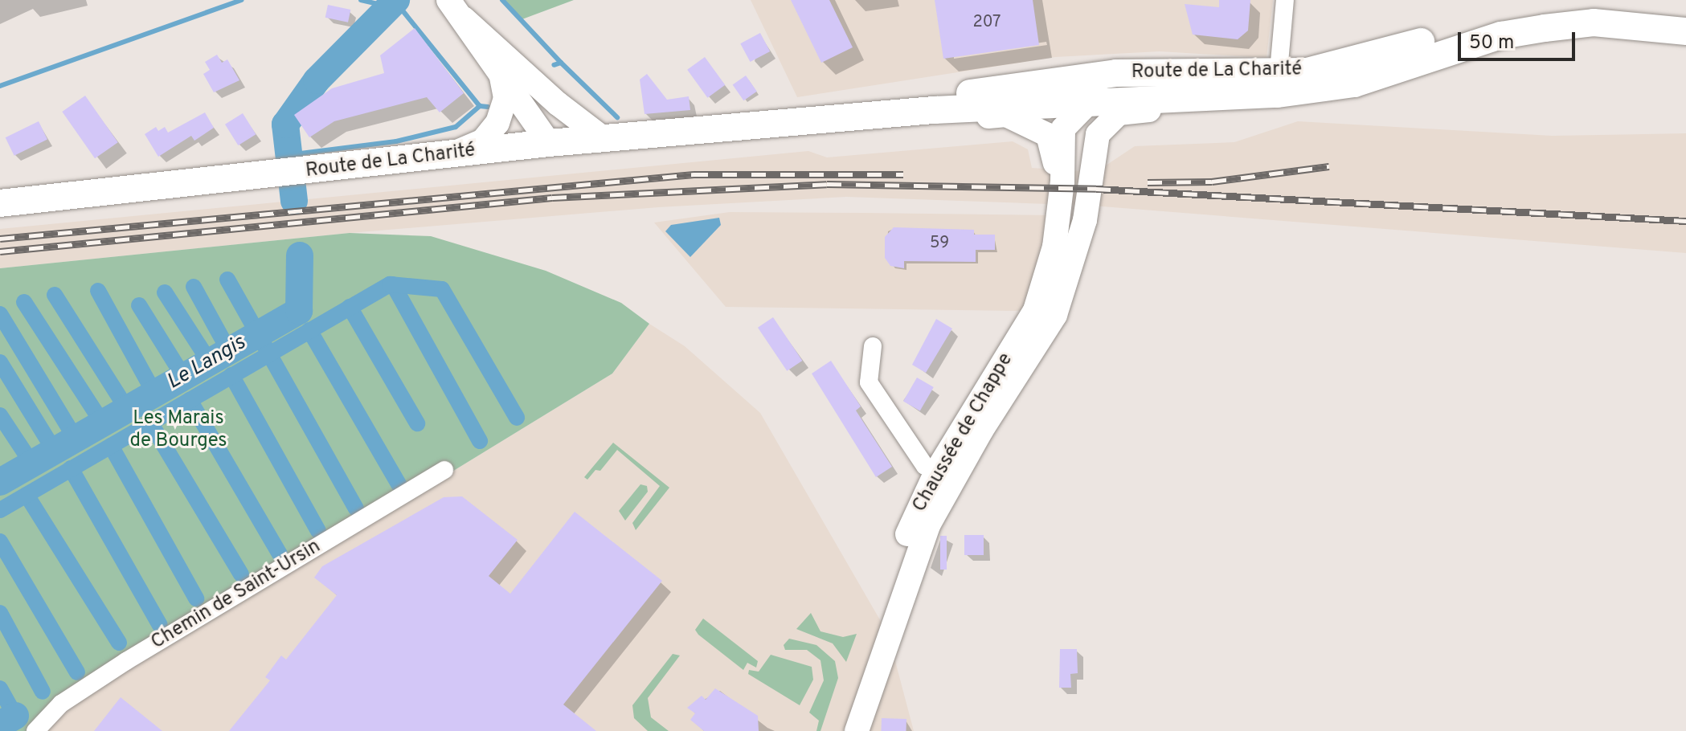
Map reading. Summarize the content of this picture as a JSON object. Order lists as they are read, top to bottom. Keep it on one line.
{"streets":{"main road":["Route de La Charité","Chaussée de Chappe"],"street":["Chemin de Saint-Ursin"]},"crossings":[["Route de La Charité","Chaussée de Chappe"]],"water":["Le Langis"],"parks":["Les Marais de Bourges"],"house_numbers":["207","59"],"scale_bar":"50 m"}
